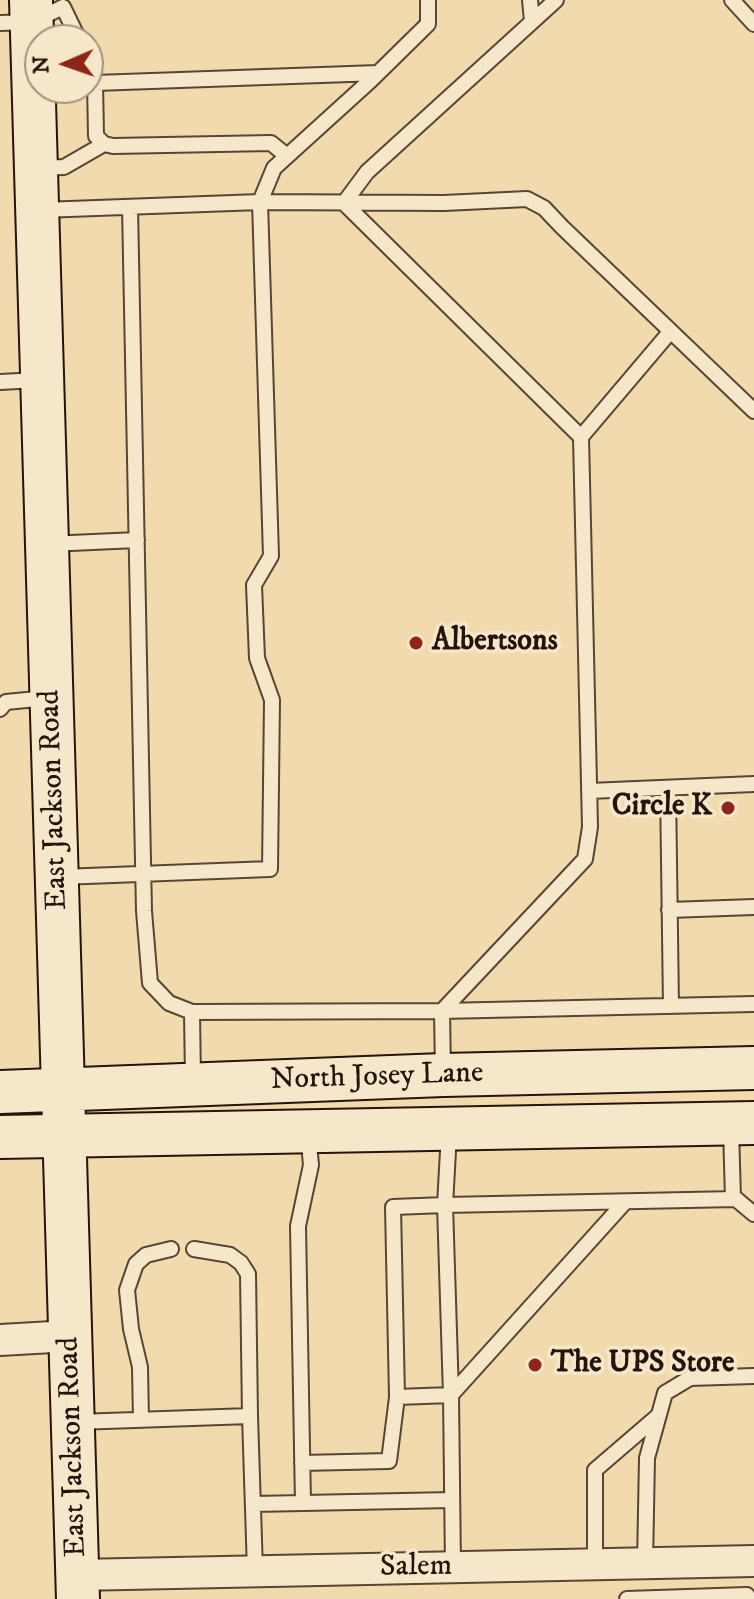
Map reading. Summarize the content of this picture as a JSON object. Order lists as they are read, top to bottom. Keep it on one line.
{"streets":{"main road":["East Jackson Road","North Josey Lane"],"street":["Salem"]},"crossings":[["East Jackson Road","North Josey Lane"],["East Jackson Road","Salem"]],"places":["Albertsons","Circle K","The UPS Store"],"north":"left"}
